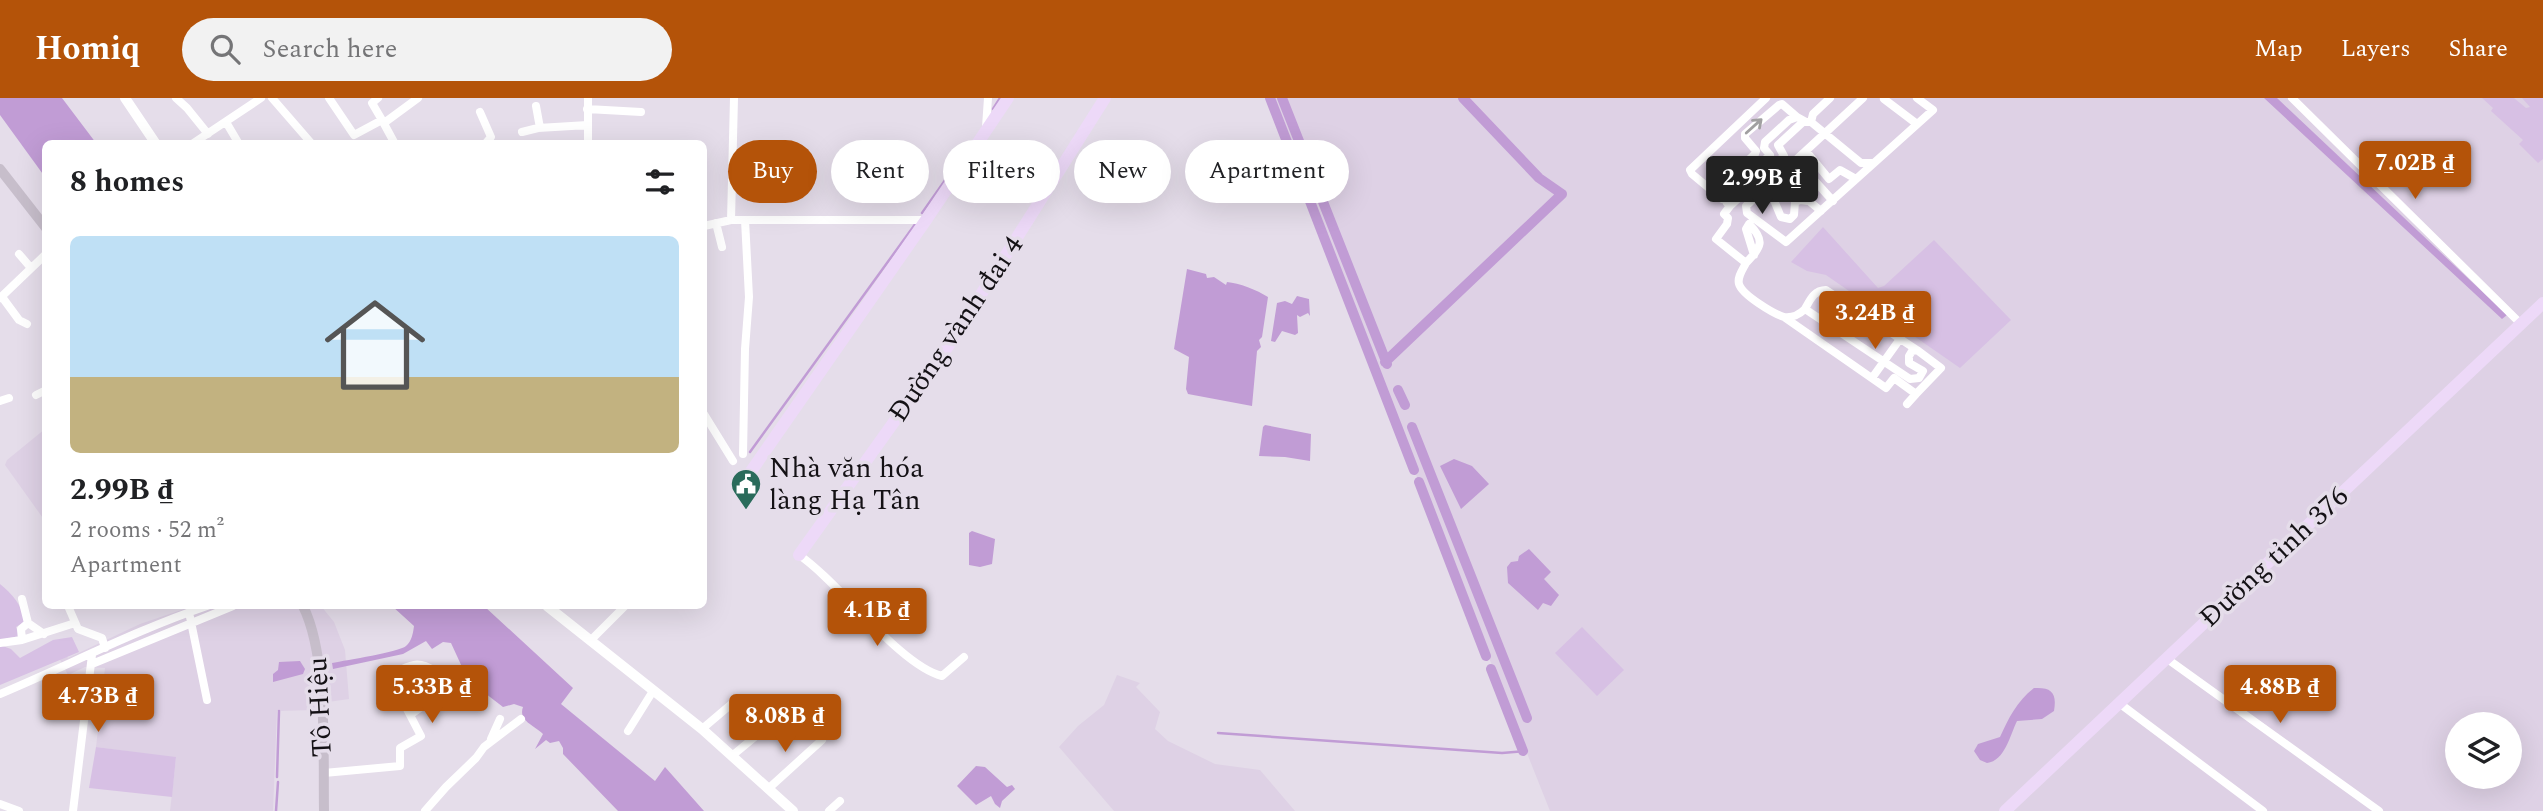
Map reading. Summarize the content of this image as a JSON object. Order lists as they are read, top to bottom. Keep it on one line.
{"streets":{"main road":["Đường vành đai 4","Đường tỉnh 376","Tô Hiệu"]},"places":{"public building":["Nhà văn hóa làng Hạ Tân"]},"page":{"header":"Homiq","search":"Search here","nav":["Map","Layers","Share"],"chip":["Buy","Rent","Filters","New","Apartment"],"heading":"8 homes","price":["7.02B ₫","2.99B ₫","3.24B ₫","4.1B ₫","5.33B ₫","4.88B ₫","4.73B ₫","8.08B ₫"],"list":[{"name":"2.99B ₫","note":"2 rooms · 52 m² · Apartment"}]}}
